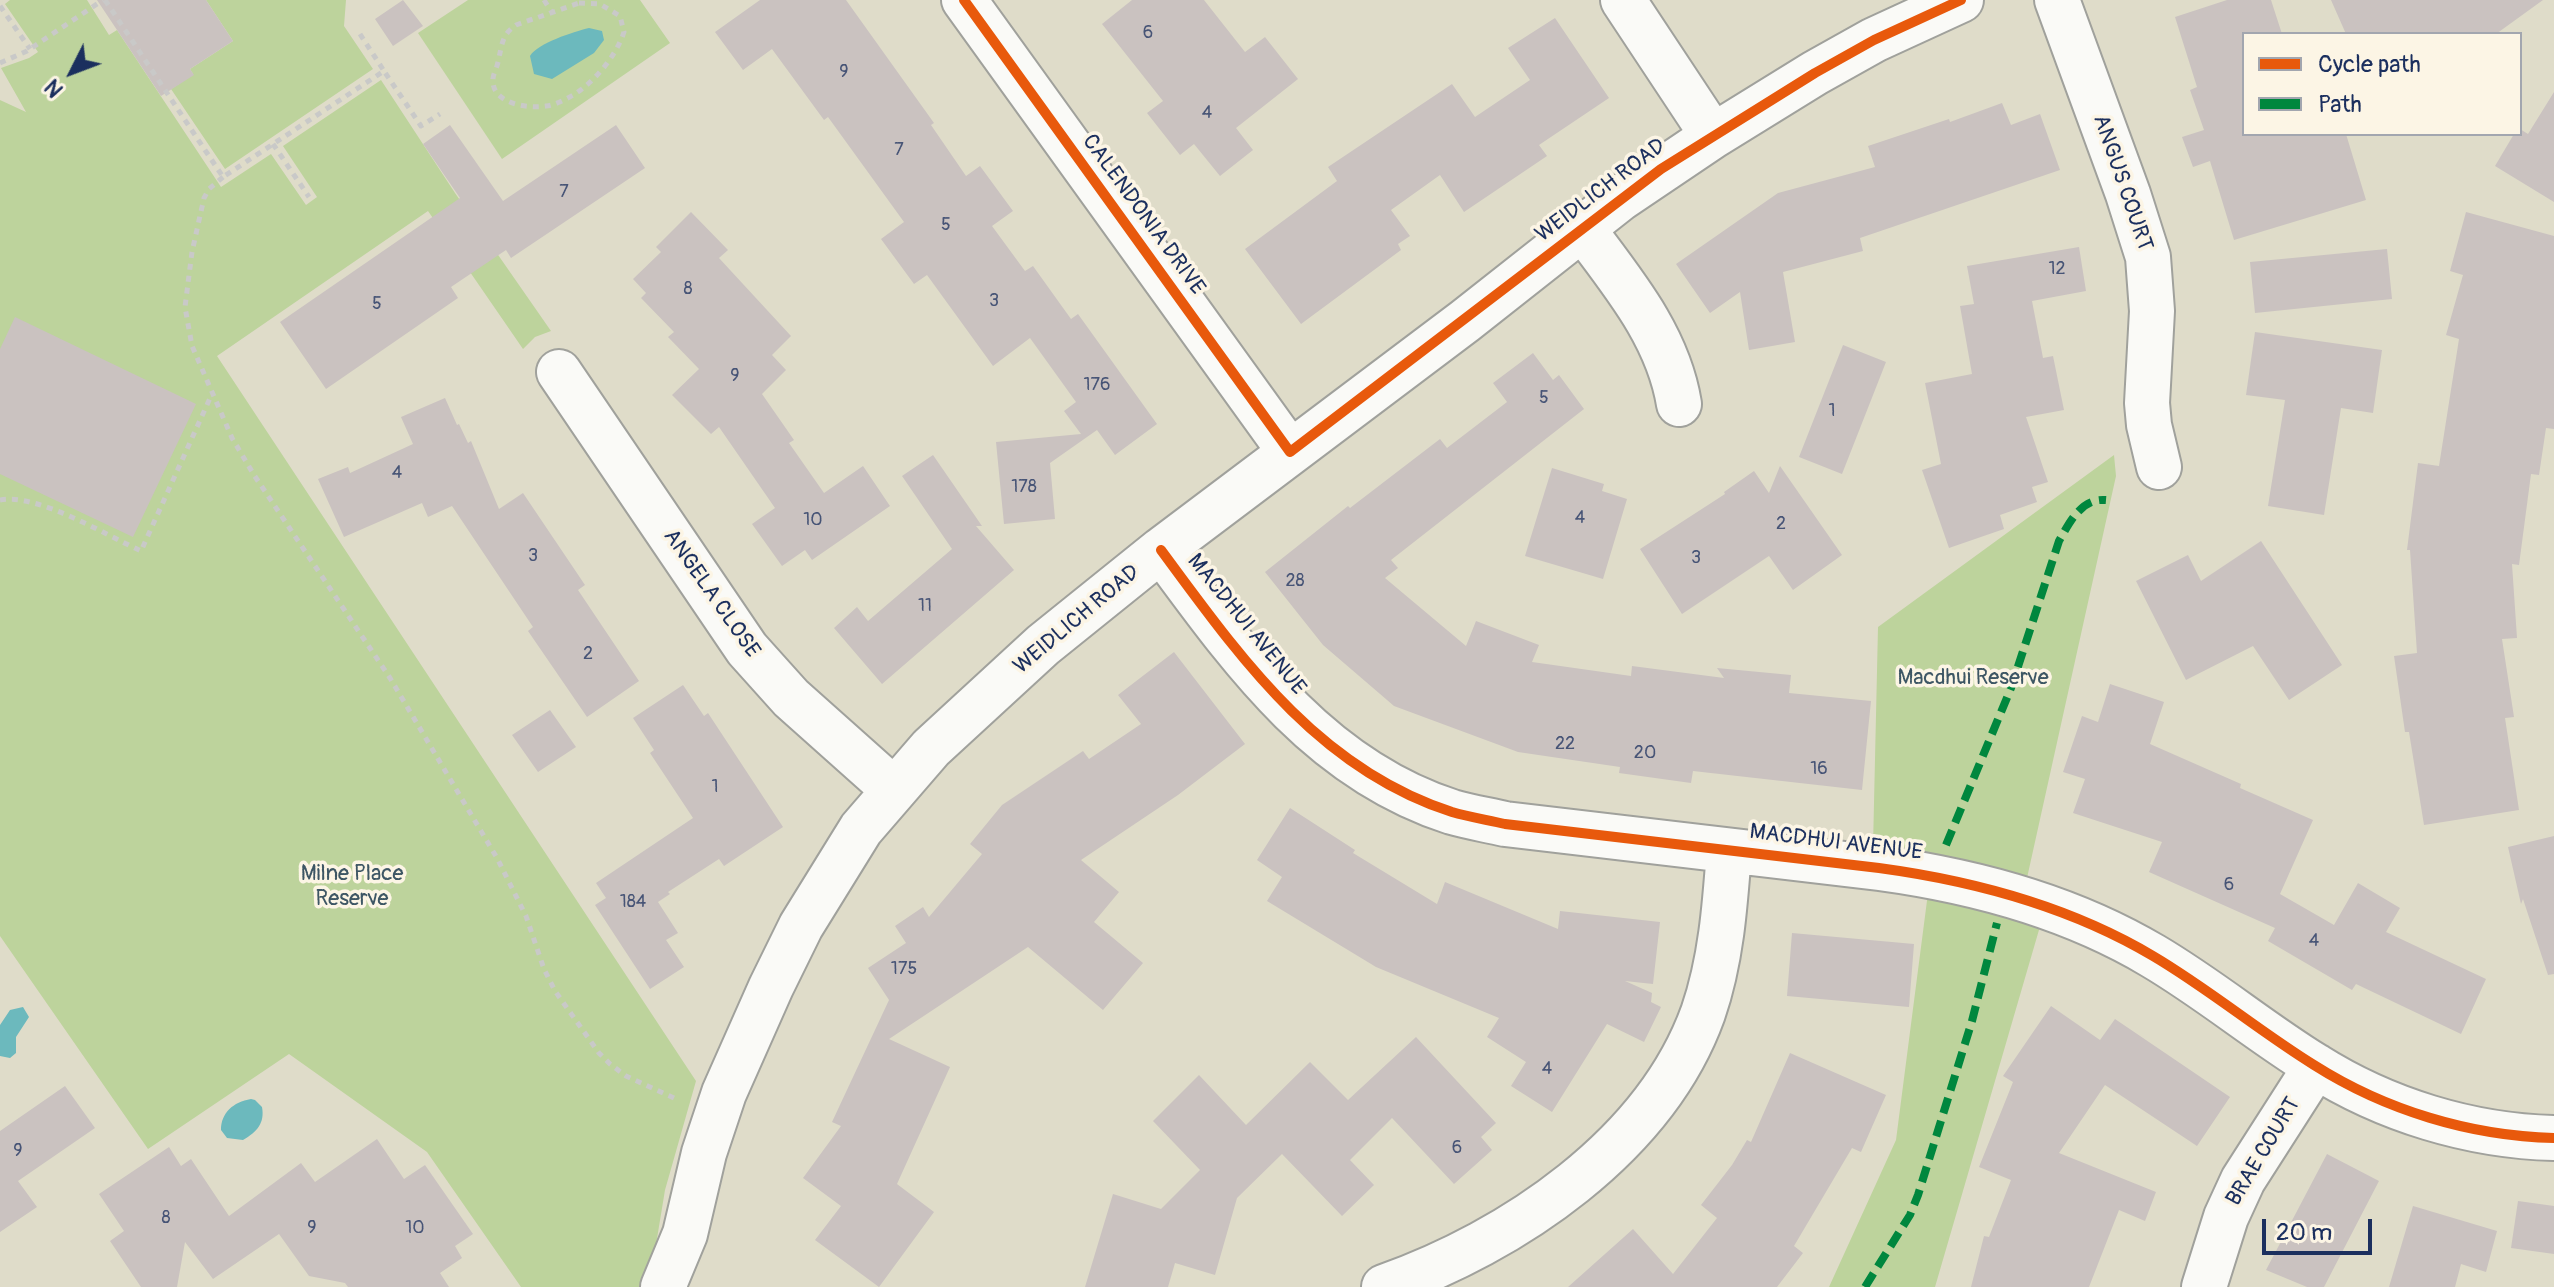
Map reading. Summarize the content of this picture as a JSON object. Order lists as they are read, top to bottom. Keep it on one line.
{"streets":{"street":["ANGUS COURT","WEIDLICH ROAD","CALENDONIA DRIVE","ANGELA CLOSE","MACDHUI AVENUE","BRAE COURT"]},"crossings":[["WEIDLICH ROAD","CALENDONIA DRIVE"],["WEIDLICH ROAD","ANGELA CLOSE"],["WEIDLICH ROAD","MACDHUI AVENUE"],["MACDHUI AVENUE","BRAE COURT"]],"parks":["Macdhui Reserve","Milne Place Reserve"],"house_numbers":["6","9","4","7","7","5","12","8","3","5","9","176","5","1","4","178","4","10","2","3","3","28","11","2","22","20","16","1","6","184","4","175","4","6","9","8","9","10"],"legend":["Cycle path","Path"],"scale_bar":"20 m","north":"bottom left"}
